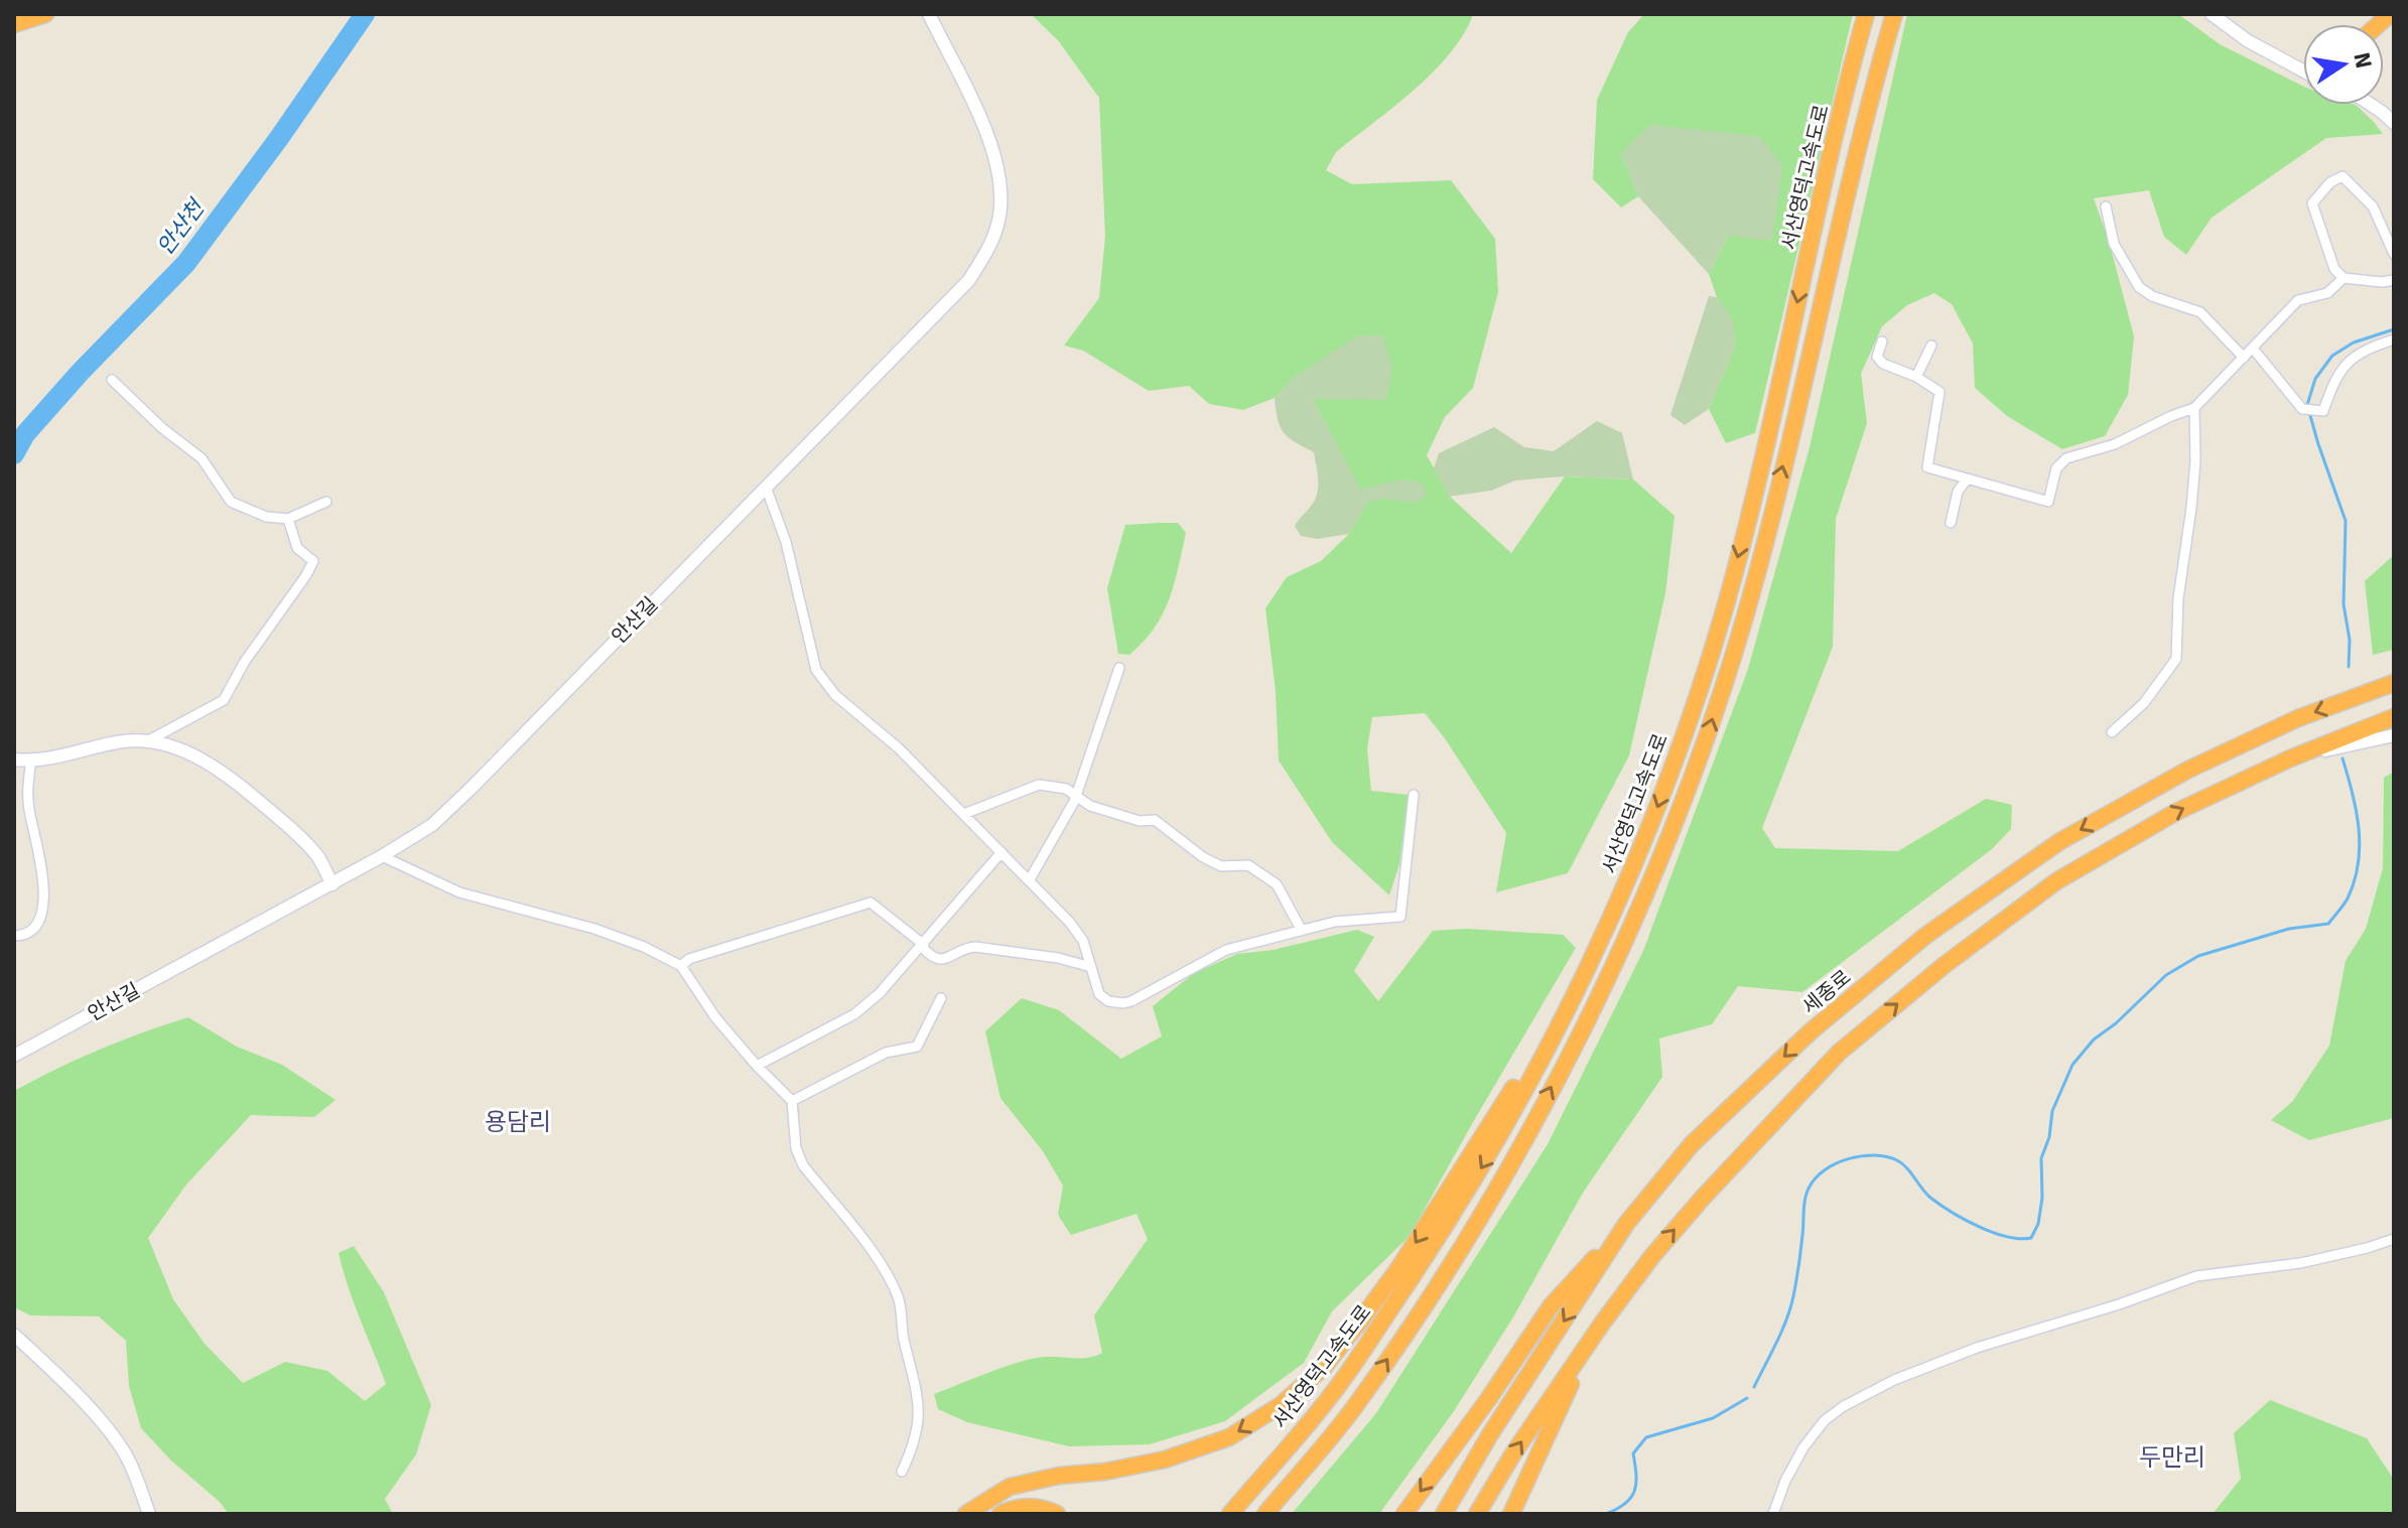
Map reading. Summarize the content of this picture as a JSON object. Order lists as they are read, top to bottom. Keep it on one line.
{"streets":{"highway":["서산영덕고속도로","세종로"],"street":["안산길"]},"districts":["용담리","두만리"],"water":["안산천"],"north":"right"}
